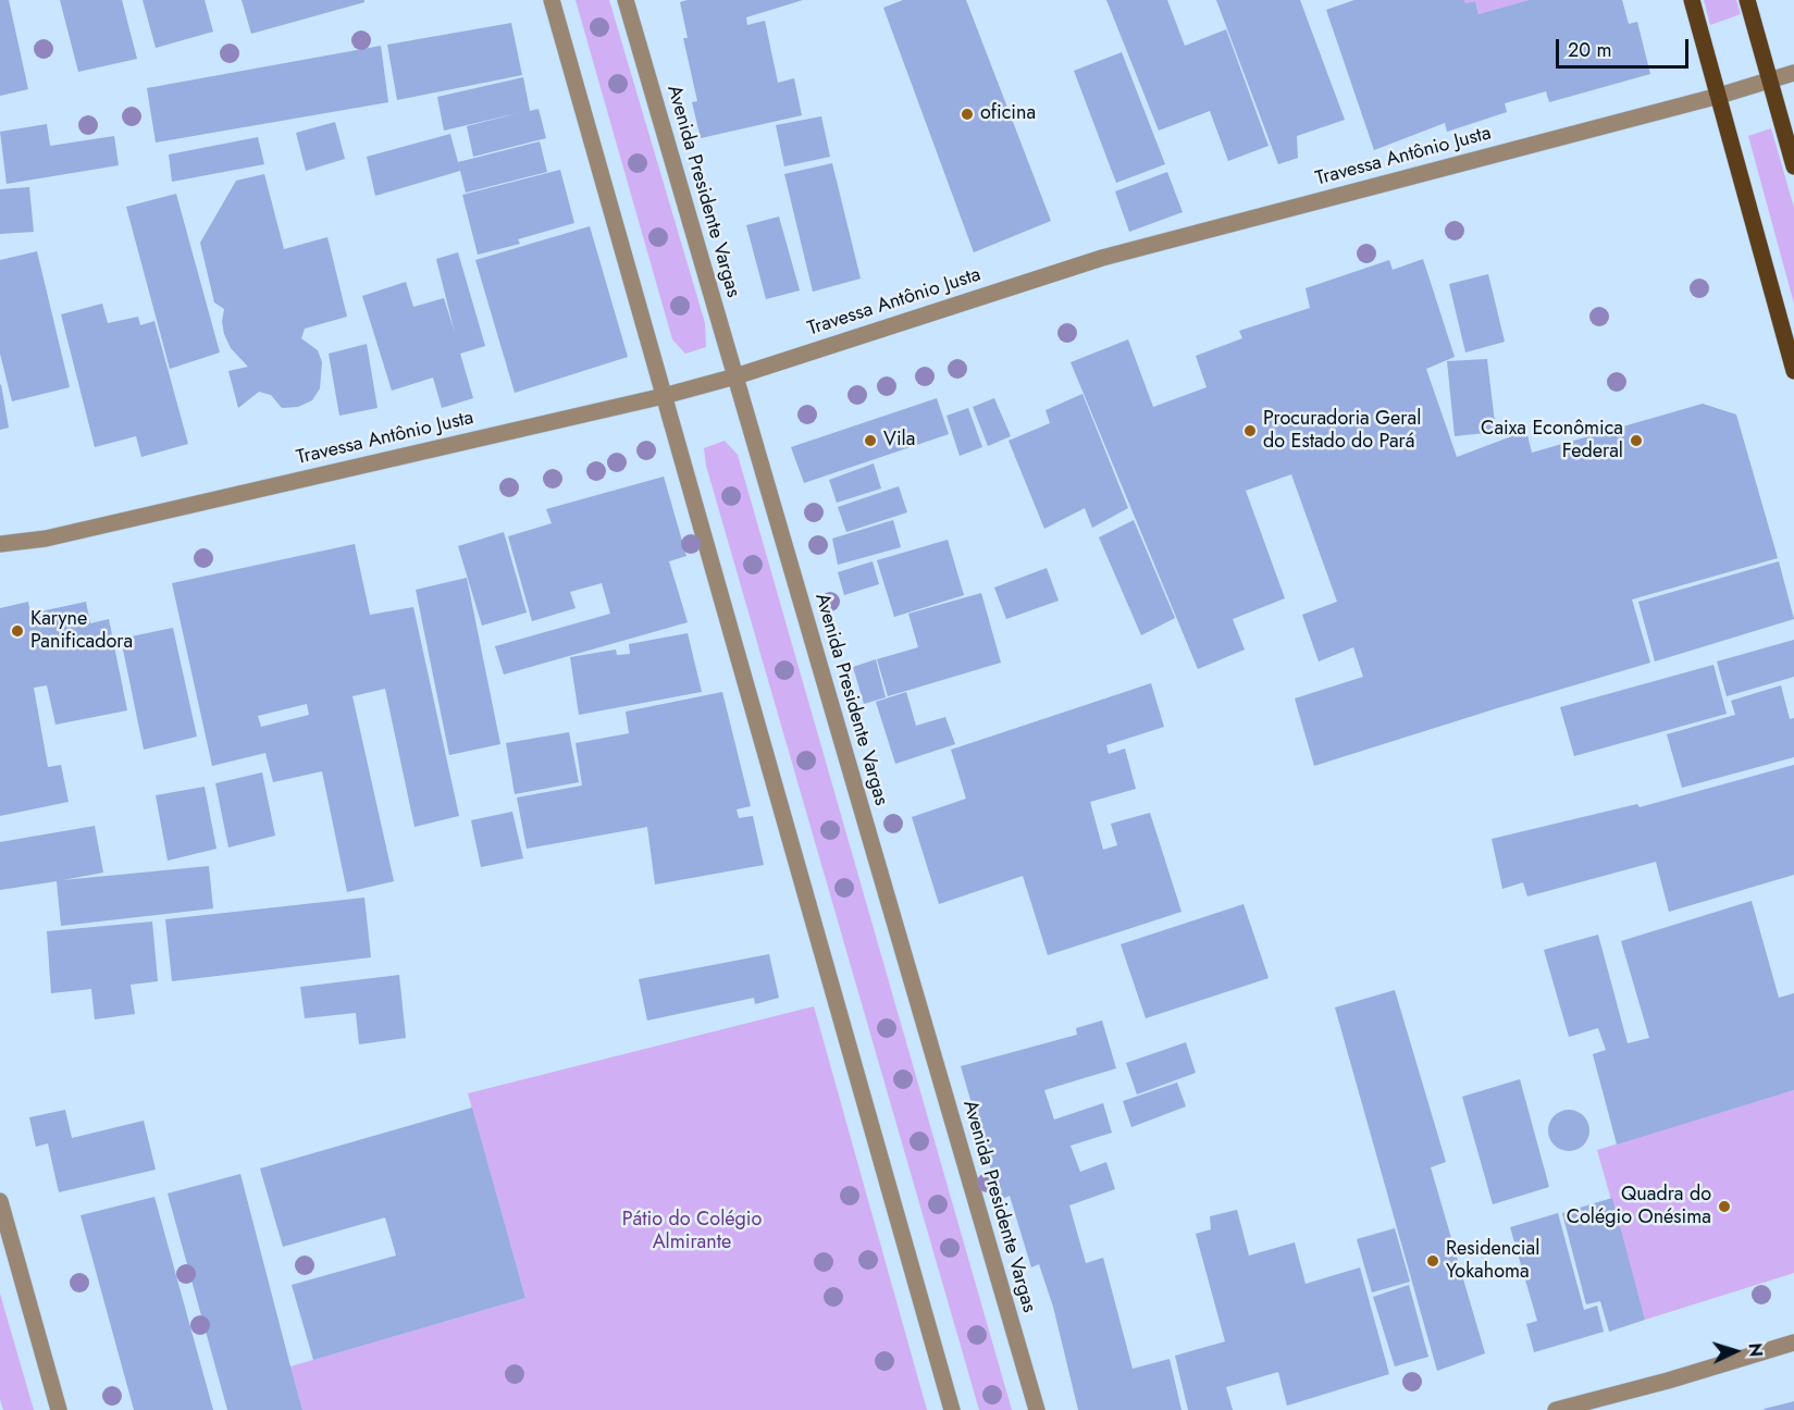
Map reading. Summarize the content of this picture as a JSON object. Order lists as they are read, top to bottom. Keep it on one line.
{"streets":{"street":["Travessa Antônio Justa","Avenida Presidente Vargas"]},"crossings":[["Travessa Antônio Justa","Avenida Presidente Vargas"]],"parks":["Pátio do Colégio Almirante"],"places":["oficina","Procuradoria Geral do Estado do Pará","Vila","Caixa Econômica Federal","Karyne Panificadora","Quadra do Colégio Onésima","Residencial Yokahoma"],"scale_bar":"20 m","north":"right"}
